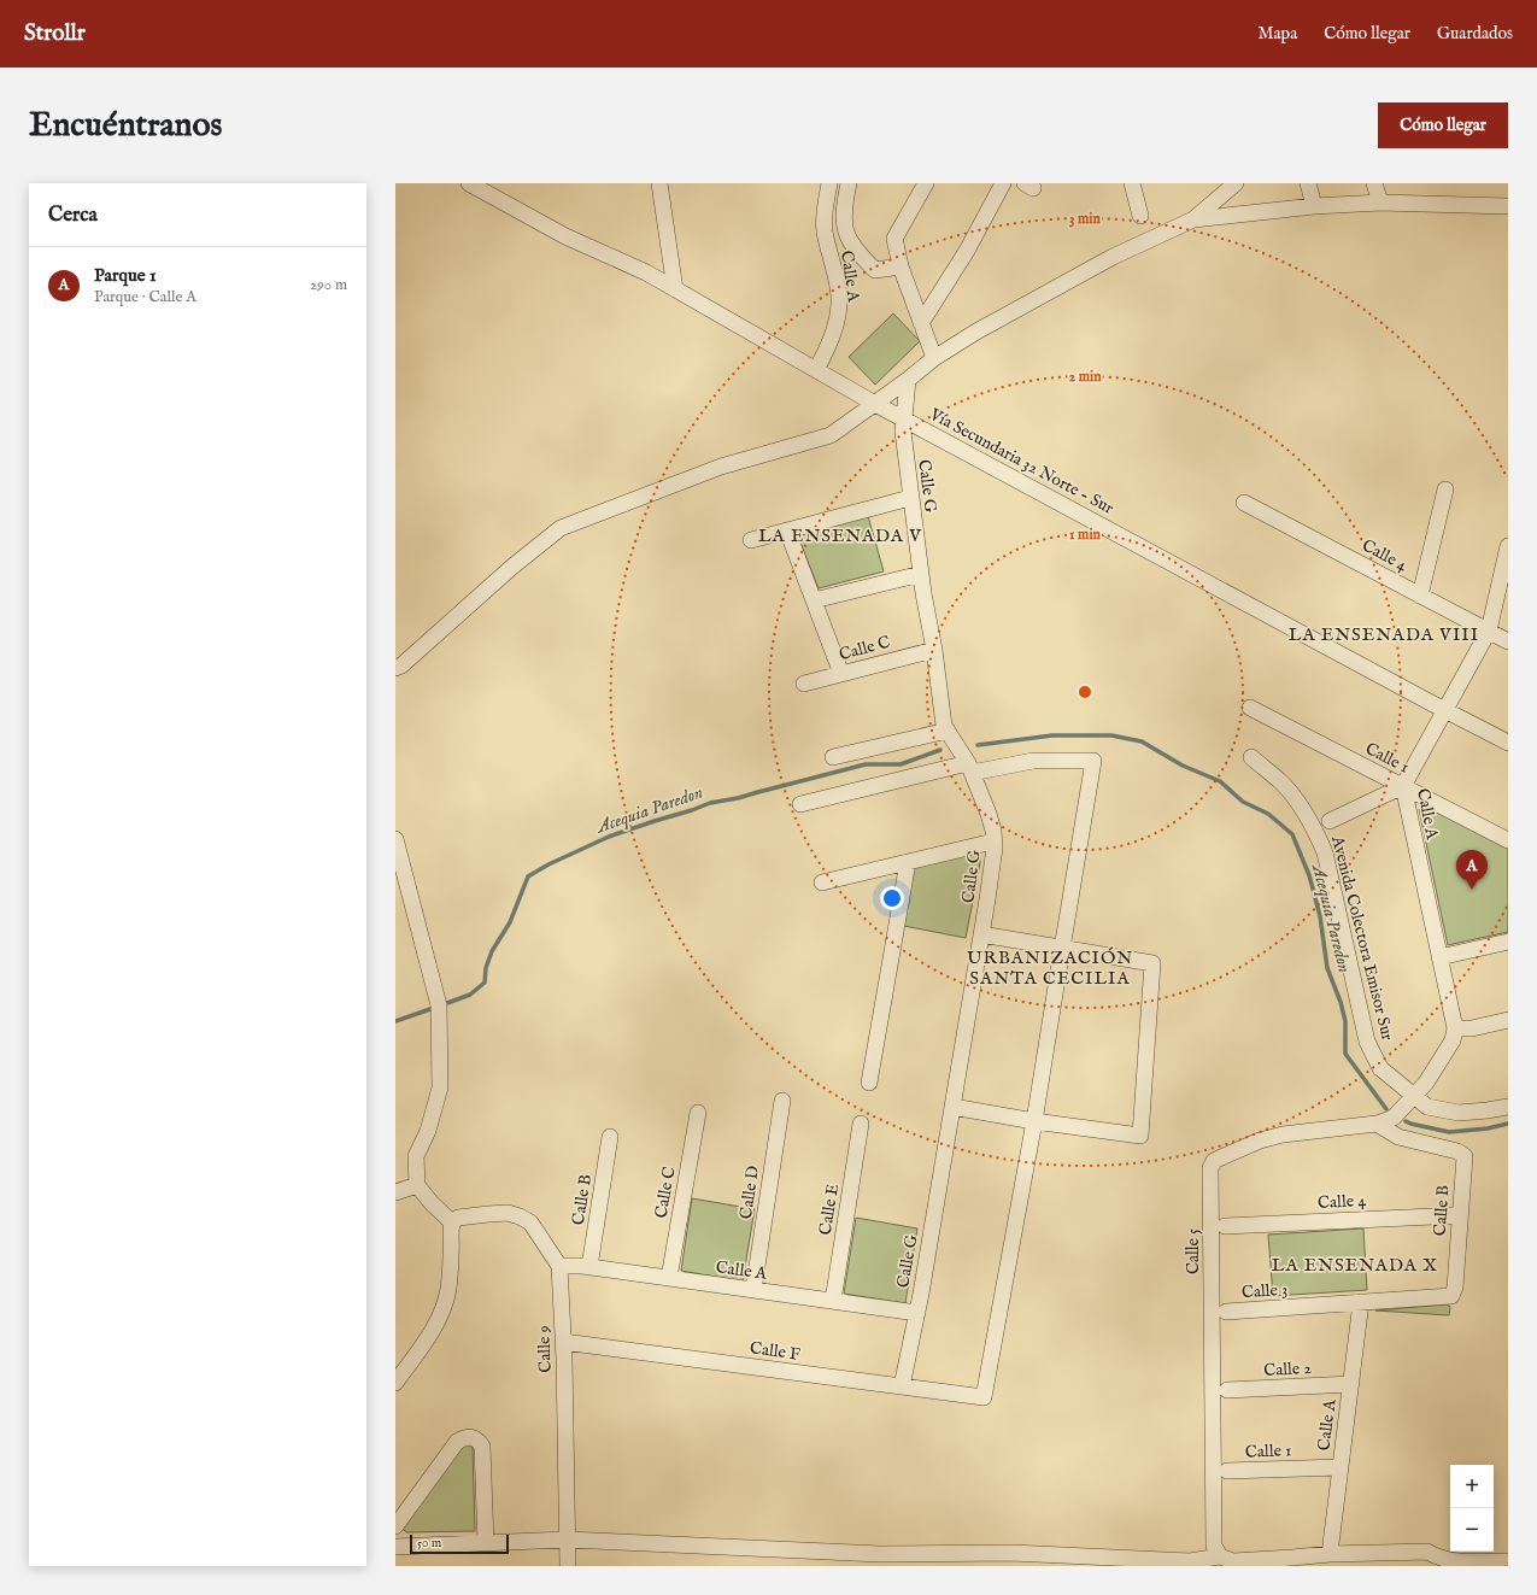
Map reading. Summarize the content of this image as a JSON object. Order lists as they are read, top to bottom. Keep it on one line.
{"streets":{"street":["Calle A","Vía Secundaria 32 Norte - Sur","Calle G","Calle 4","Calle C","Calle 1","Avenida Colectora Emisor Sur","Calle D","Calle B","Calle E","Calle 5","Calle 3","Calle 9","Calle F","Calle 2"]},"crossings":[["Calle A","Vía Secundaria 32 Norte - Sur"],["Calle A","Calle G"],["Calle A","Calle 4"],["Calle A","Calle C"],["Calle A","Calle 1"],["Calle A","Calle D"],["Calle A","Calle B"],["Calle A","Calle E"],["Calle A","Calle 3"],["Calle A","Calle 9"],["Calle A","Calle 2"],["Vía Secundaria 32 Norte - Sur","Calle G"],["Calle G","Calle C"],["Calle G","Calle F"],["Calle 4","Calle B"],["Avenida Colectora Emisor Sur","Calle 5"],["Calle B","Calle 5"],["Calle B","Calle 3"],["Calle 9","Calle F"]],"districts":["LA ENSENADA V","LA ENSENADA VIII","URBANIZACIÓN SANTA CECILIA","LA ENSENADA X"],"water":["Acequia Paredon"],"scale_bar":"50 m","page":{"header":"Strollr","nav":["Mapa","Cómo llegar","Guardados"],"buttons":"Cómo llegar","title":"Encuéntranos","heading":"Cerca","list":[{"mark":"A","name":"Parque 1","note":"Parque · Calle A","value":"290 m"}],"pins":"A","map_buttons":["+","−"],"scale":"50 m"},"rings":["3 min","2 min","1 min"]}
